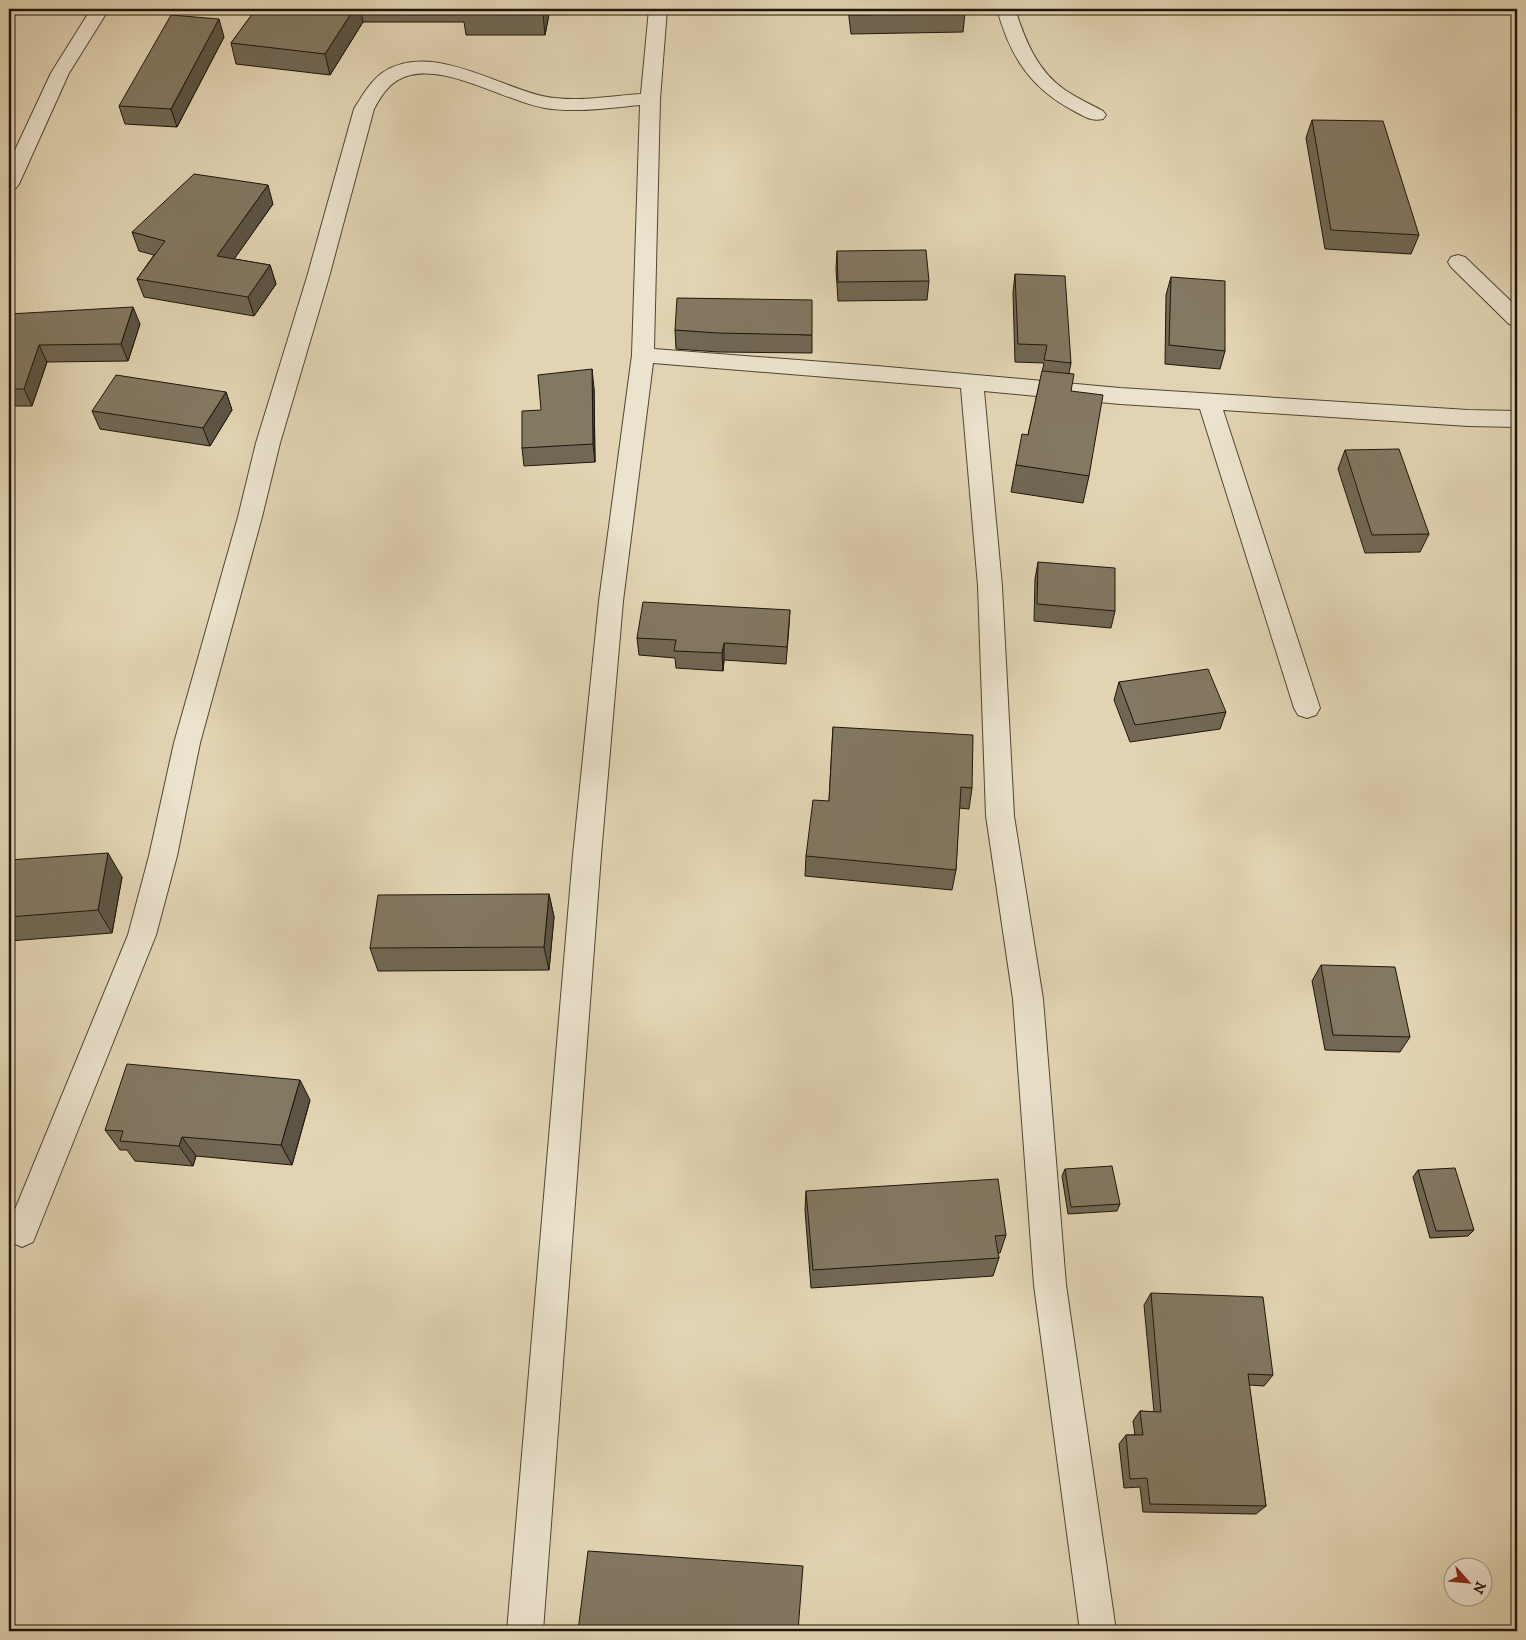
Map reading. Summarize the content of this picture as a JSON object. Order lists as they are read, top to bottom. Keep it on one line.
{"north":"bottom right"}
